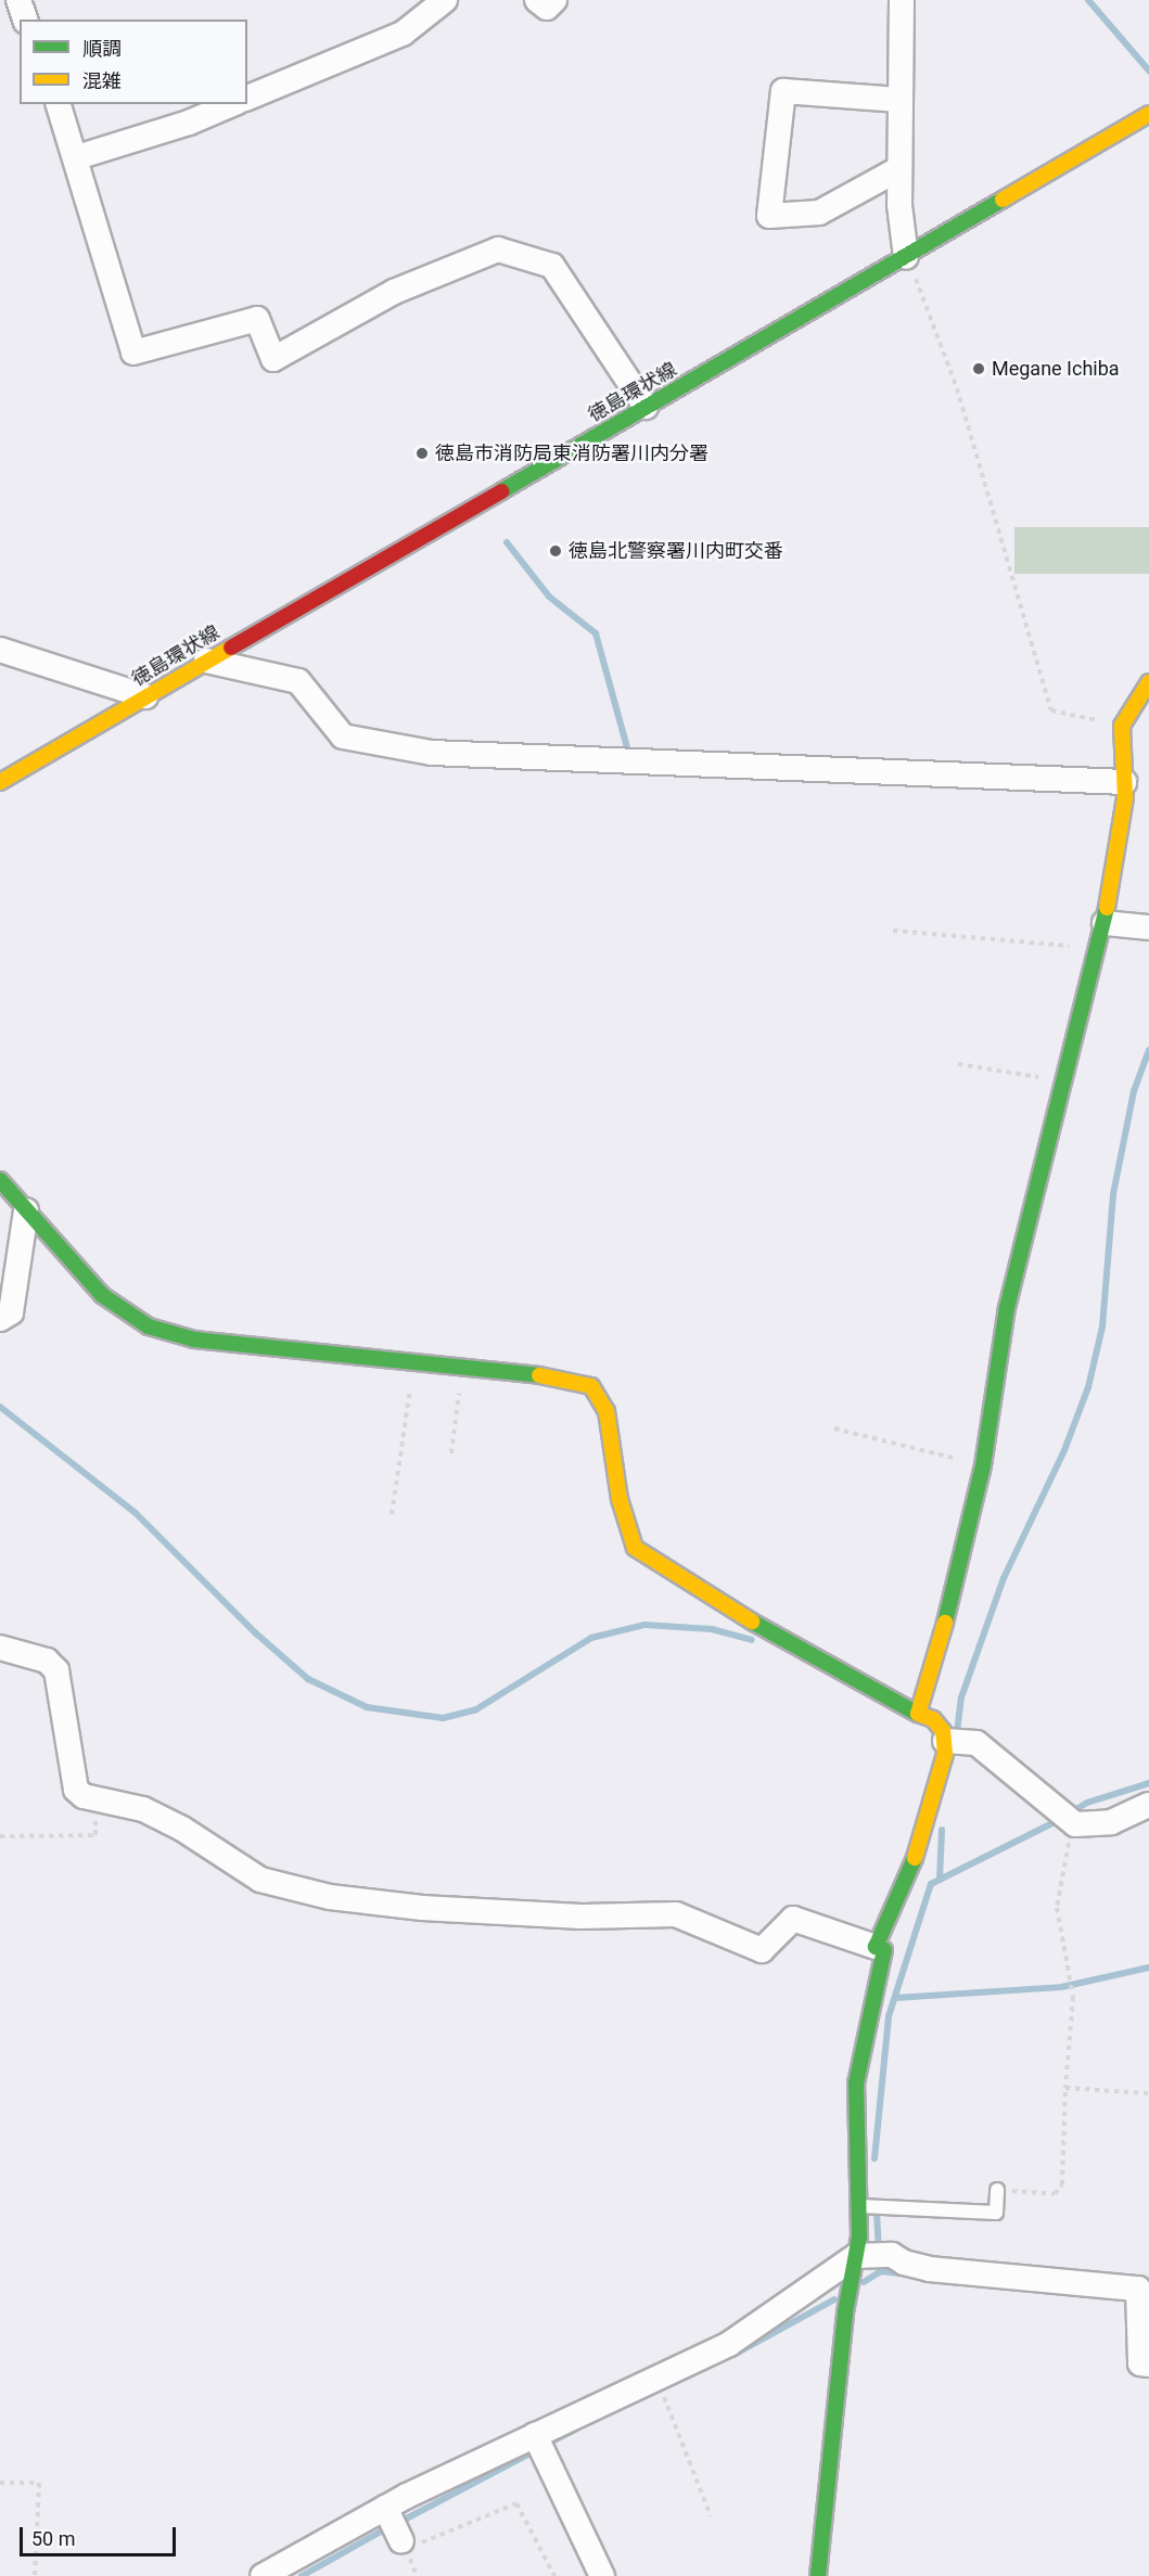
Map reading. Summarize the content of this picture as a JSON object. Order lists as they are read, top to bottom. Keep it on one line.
{"streets":{"street":["徳島環状線"]},"places":["Megane Ichiba","徳島市消防局東消防署川内分署","徳島北警察署川内町交番"],"legend":["順調","混雑"],"scale_bar":"50 m"}
